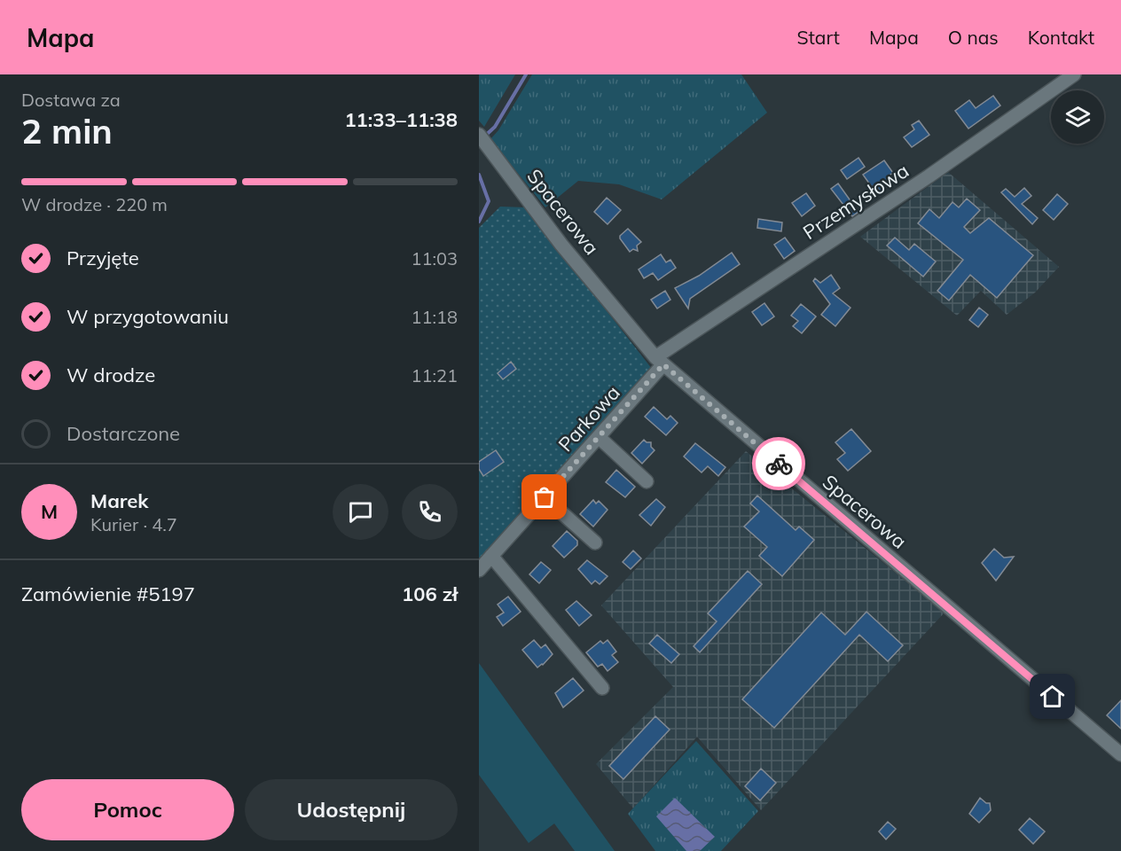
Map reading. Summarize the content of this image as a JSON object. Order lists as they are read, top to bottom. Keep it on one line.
{"streets":{"street":["Przemysłowa","Spacerowa","Parkowa"]},"crossings":[["Przemysłowa","Spacerowa"],["Przemysłowa","Parkowa"],["Spacerowa","Parkowa"]],"page":{"header":"Mapa","nav":["Start","Mapa","O nas","Kontakt"],"heading":["2 min","Dostawa za","11:33–11:38"],"panel":["Marek","Kurier · 4.7","Zamówienie #5197","106 zł"],"bar":"W drodze · 220 m","list":[["Przyjęte","11:03"],["W przygotowaniu","11:18"],["W drodze","11:21"],"Dostarczone"],"round":"M","buttons":["Pomoc","Udostępnij"]}}
